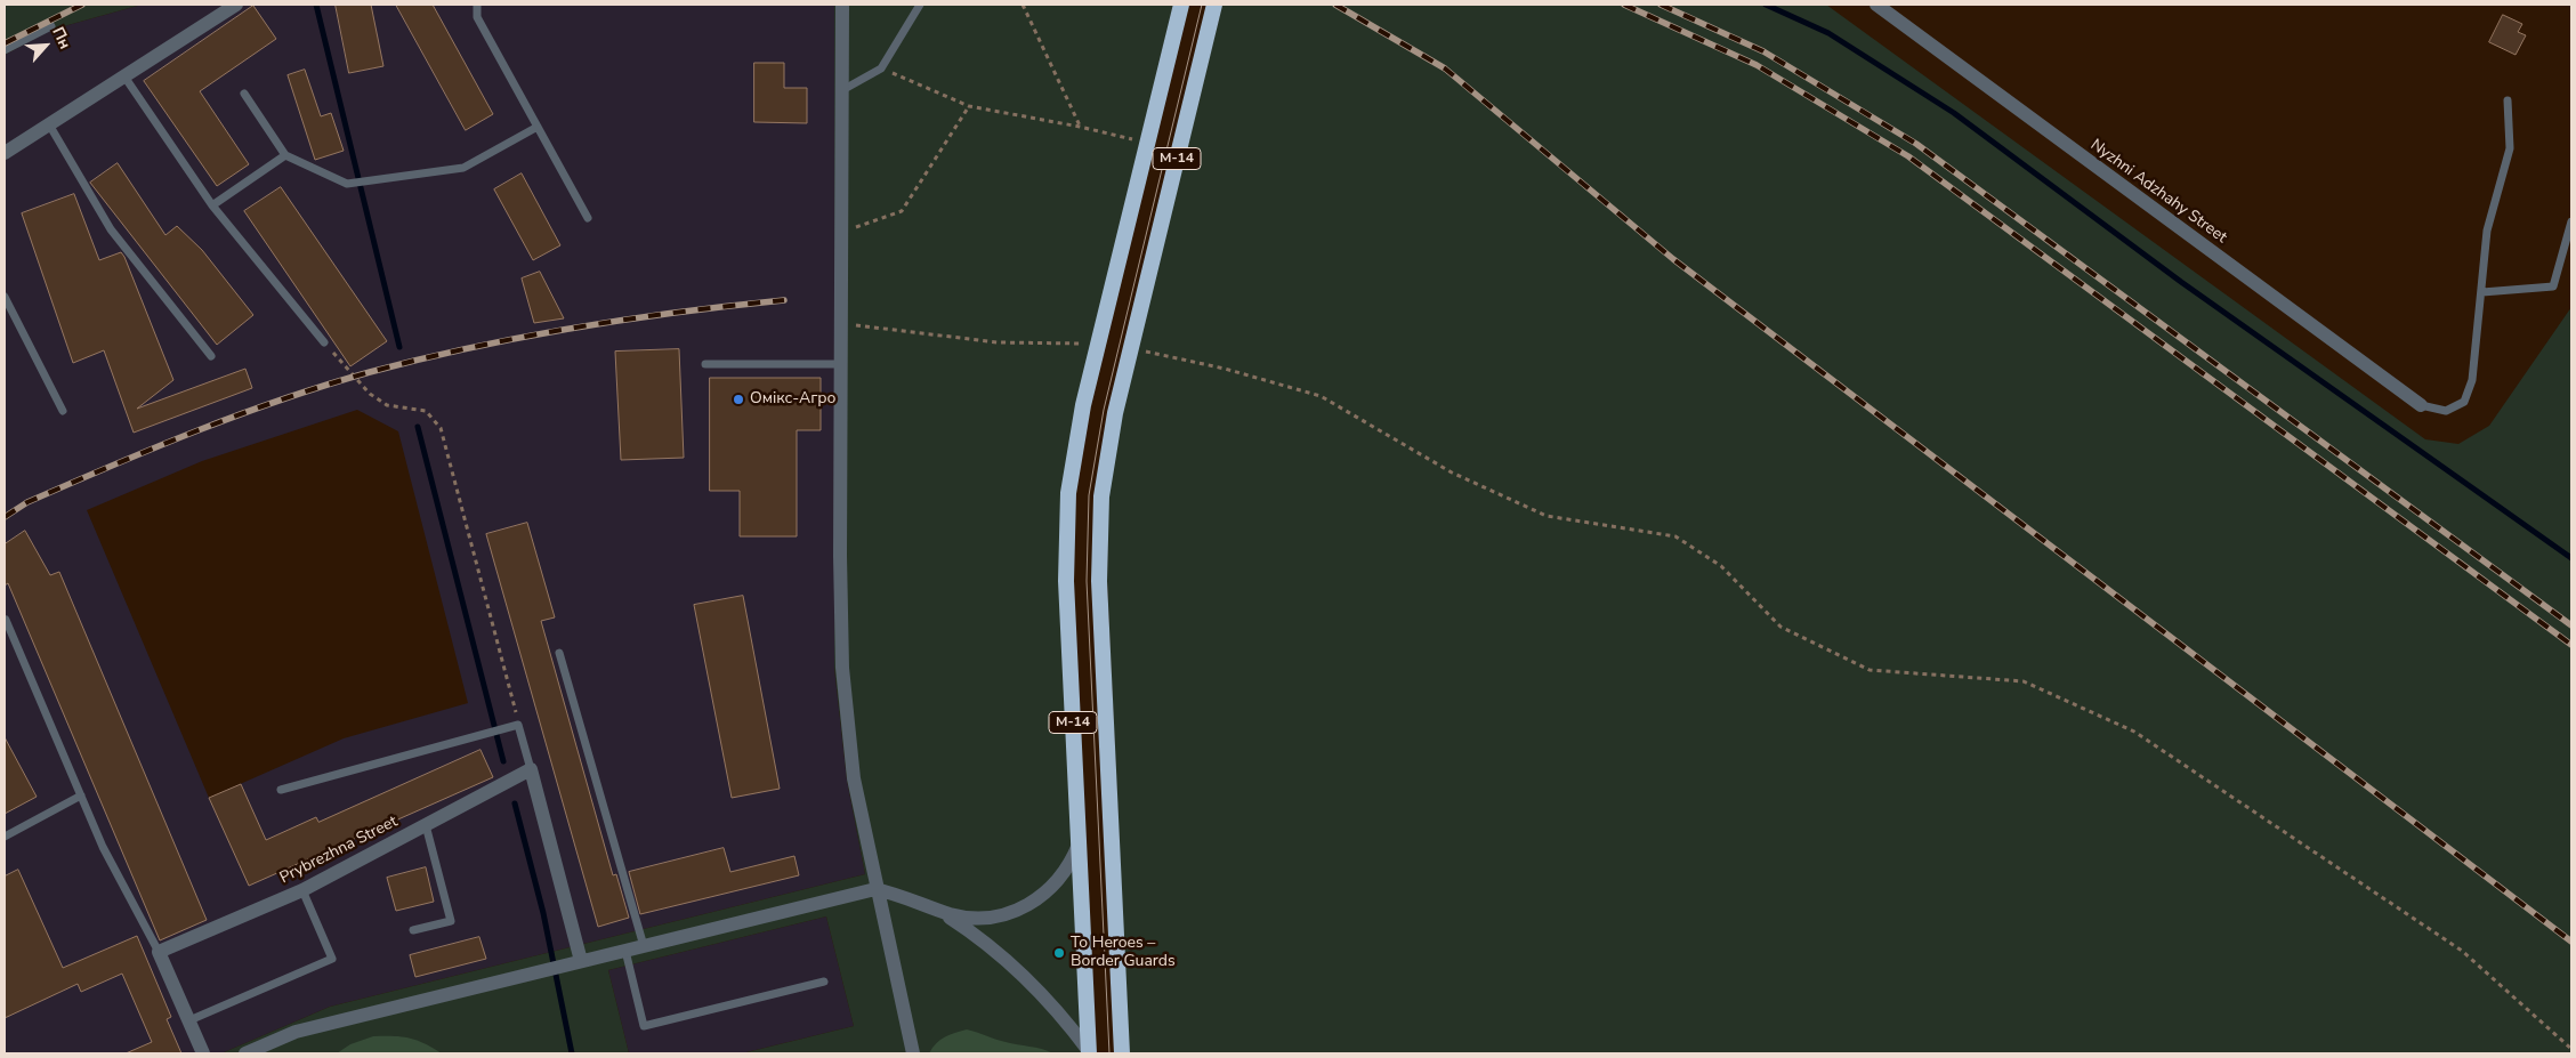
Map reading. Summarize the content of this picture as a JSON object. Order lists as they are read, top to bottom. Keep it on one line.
{"streets":{"highway":["М-14"],"street":["Nyzhni Adzhahy Street","Prybrezhna Street"]},"places":["Омiкс-Агро","To Heroes – Border Guards"],"north":"top right"}
